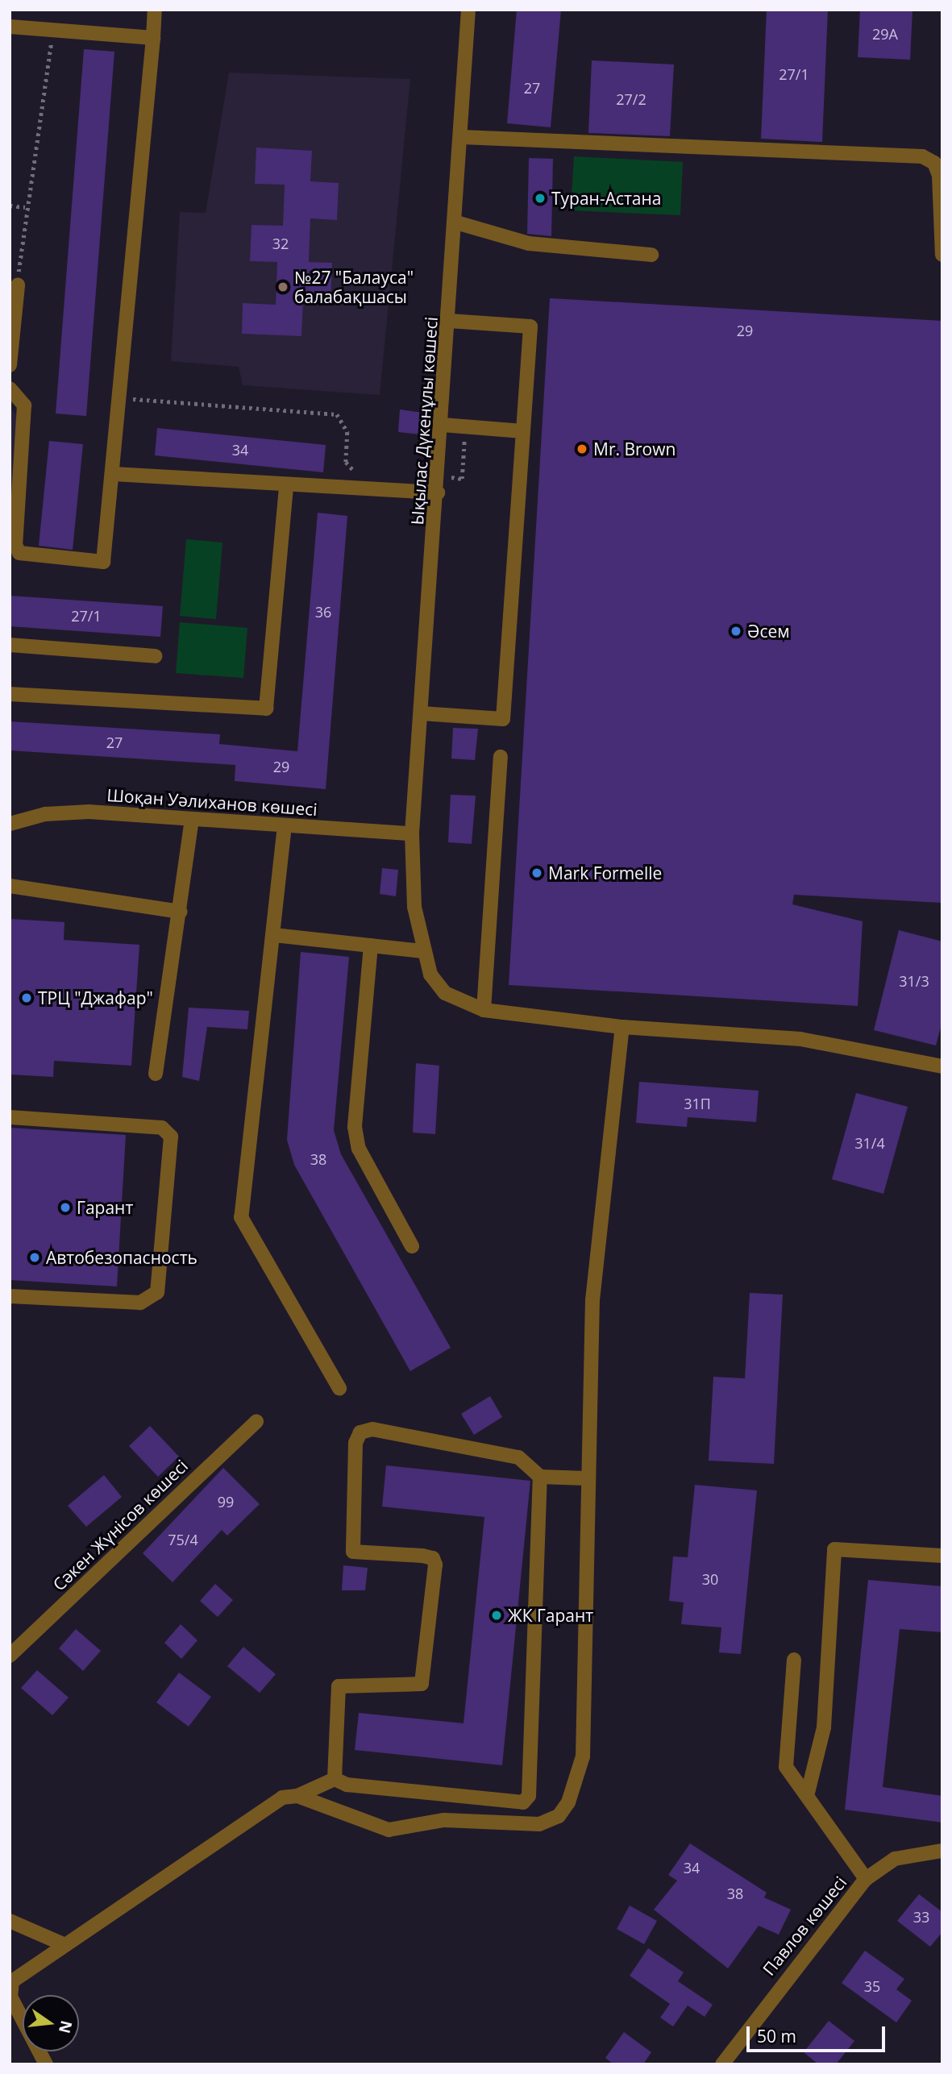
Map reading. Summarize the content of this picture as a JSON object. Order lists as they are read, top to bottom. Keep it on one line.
{"streets":{"street":["Ықылас Дүкенұлы көшесі","Шоқан Уәлиханов көшесі","Сәкен Жүнісов көшесі","Павлов көшесі"]},"crossings":[["Ықылас Дүкенұлы көшесі","Шоқан Уәлиханов көшесі"]],"places":["Туран-Астана","№27 \"Балауса\" балабақшасы","Mr. Brown","Әсем","Mark Formelle","ТРЦ \"Джафар\"","Гарант","Автобезопасность","ЖК Гарант"],"house_numbers":["29А","27/1","27","27/2","32","29","34","36","27/1","27","29","31/3","31П","31/4","38","99","75/4","30","34","38","33","35"],"scale_bar":"50 m","north":"right"}
